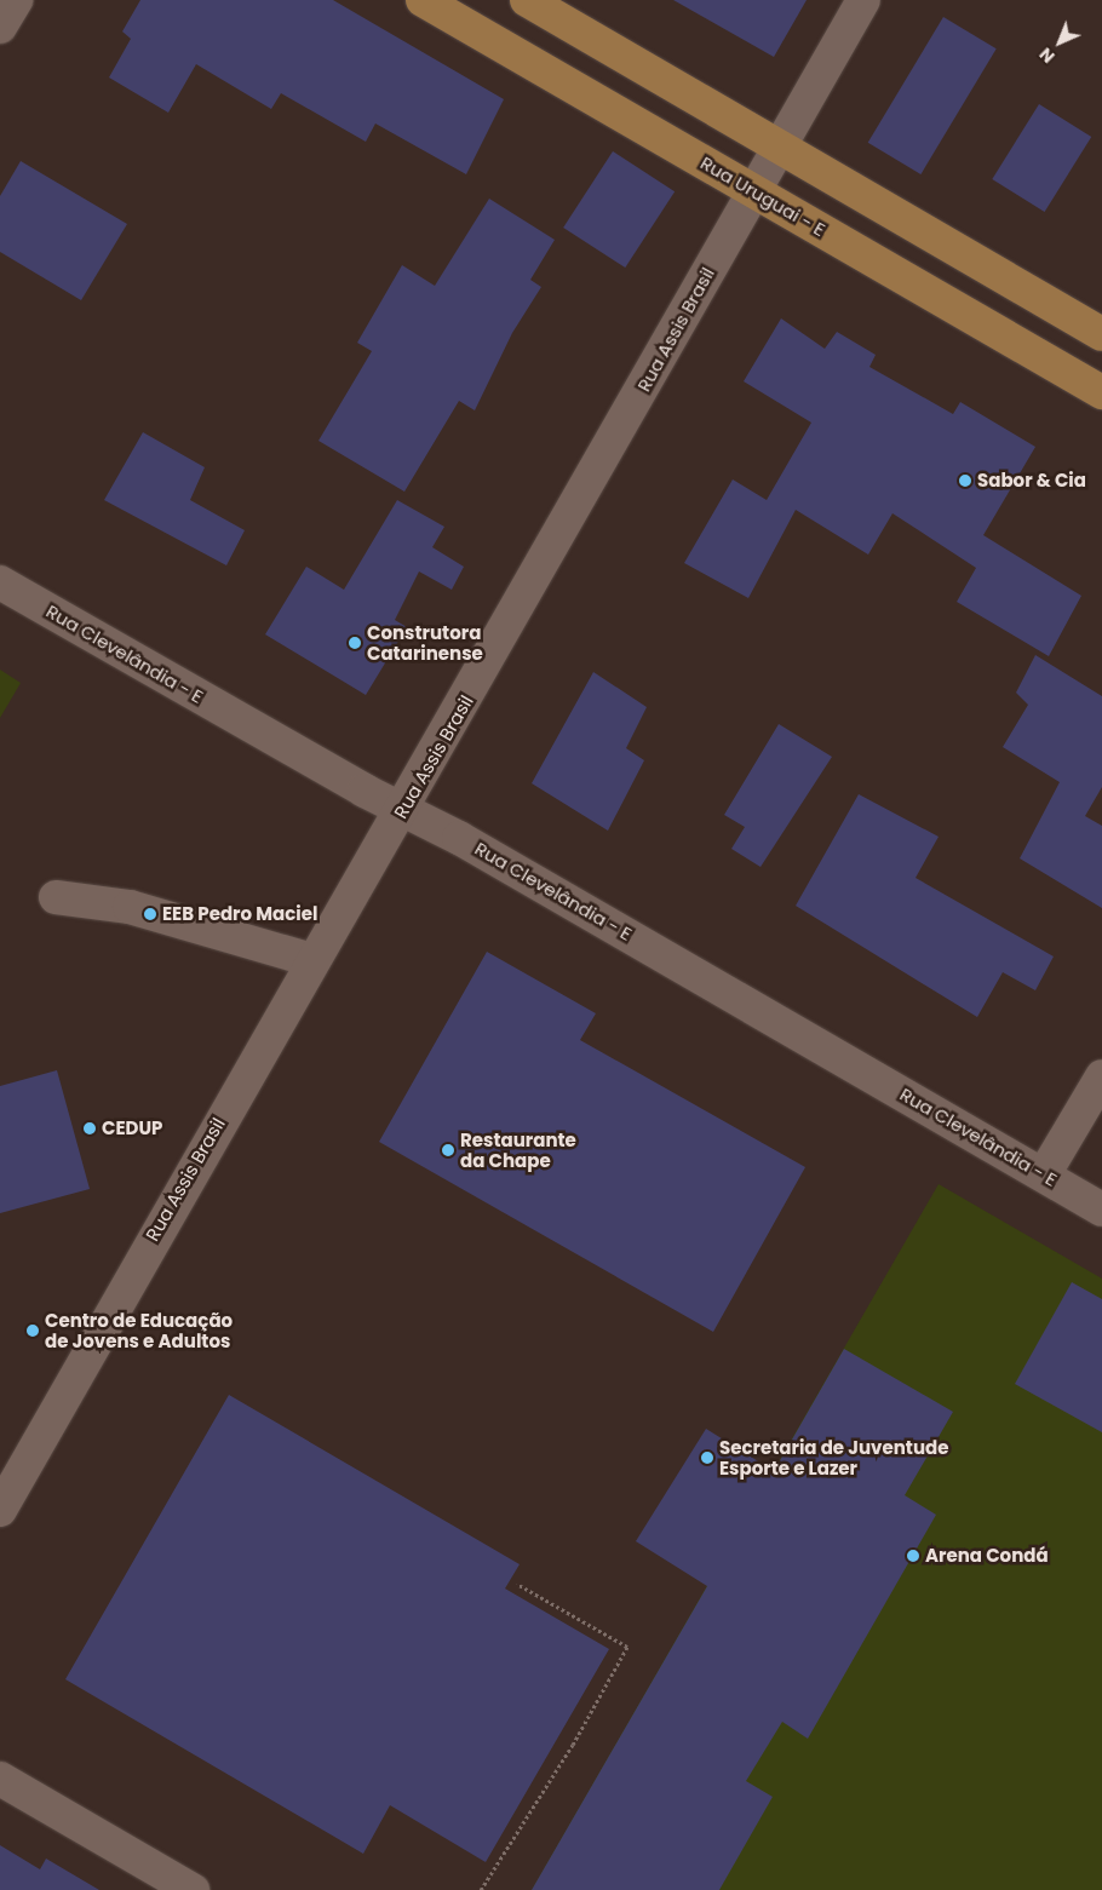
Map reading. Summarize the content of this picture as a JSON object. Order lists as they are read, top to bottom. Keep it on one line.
{"streets":{"main road":["Rua Uruguai - E"],"street":["Rua Assis Brasil","Rua Clevelândia - E"]},"crossings":[["Rua Uruguai - E","Rua Assis Brasil"],["Rua Assis Brasil","Rua Clevelândia - E"]],"places":["Sabor & Cia","Construtora Catarinense","EEB Pedro Maciel","CEDUP","Restaurante da Chape","Centro de Educação de Jovens e Adultos","Secretaria de Juventude Esporte e Lazer","Arena Condá"],"north":"bottom left"}
